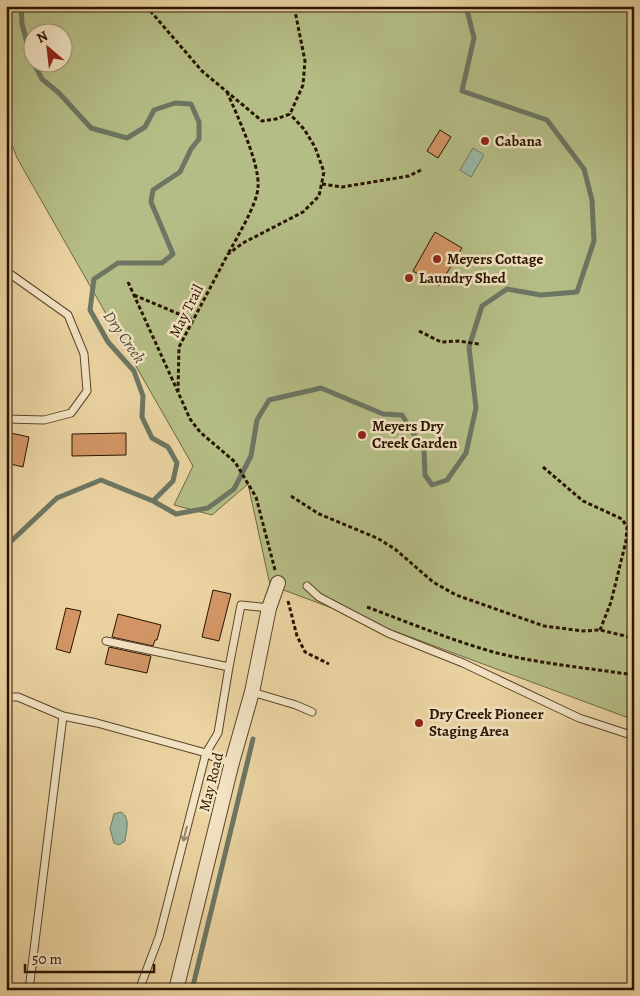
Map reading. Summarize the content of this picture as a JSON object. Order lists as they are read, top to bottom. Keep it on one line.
{"streets":{"street":["May Road"],"path":["May Trail"]},"crossings":[["May Trail","May Road"]],"water":["Dry Creek"],"places":["Cabana","Meyers Cottage","Laundry Shed","Meyers Dry Creek Garden","Dry Creek Pioneer Staging Area"],"scale_bar":"50 m","north":"top left"}
